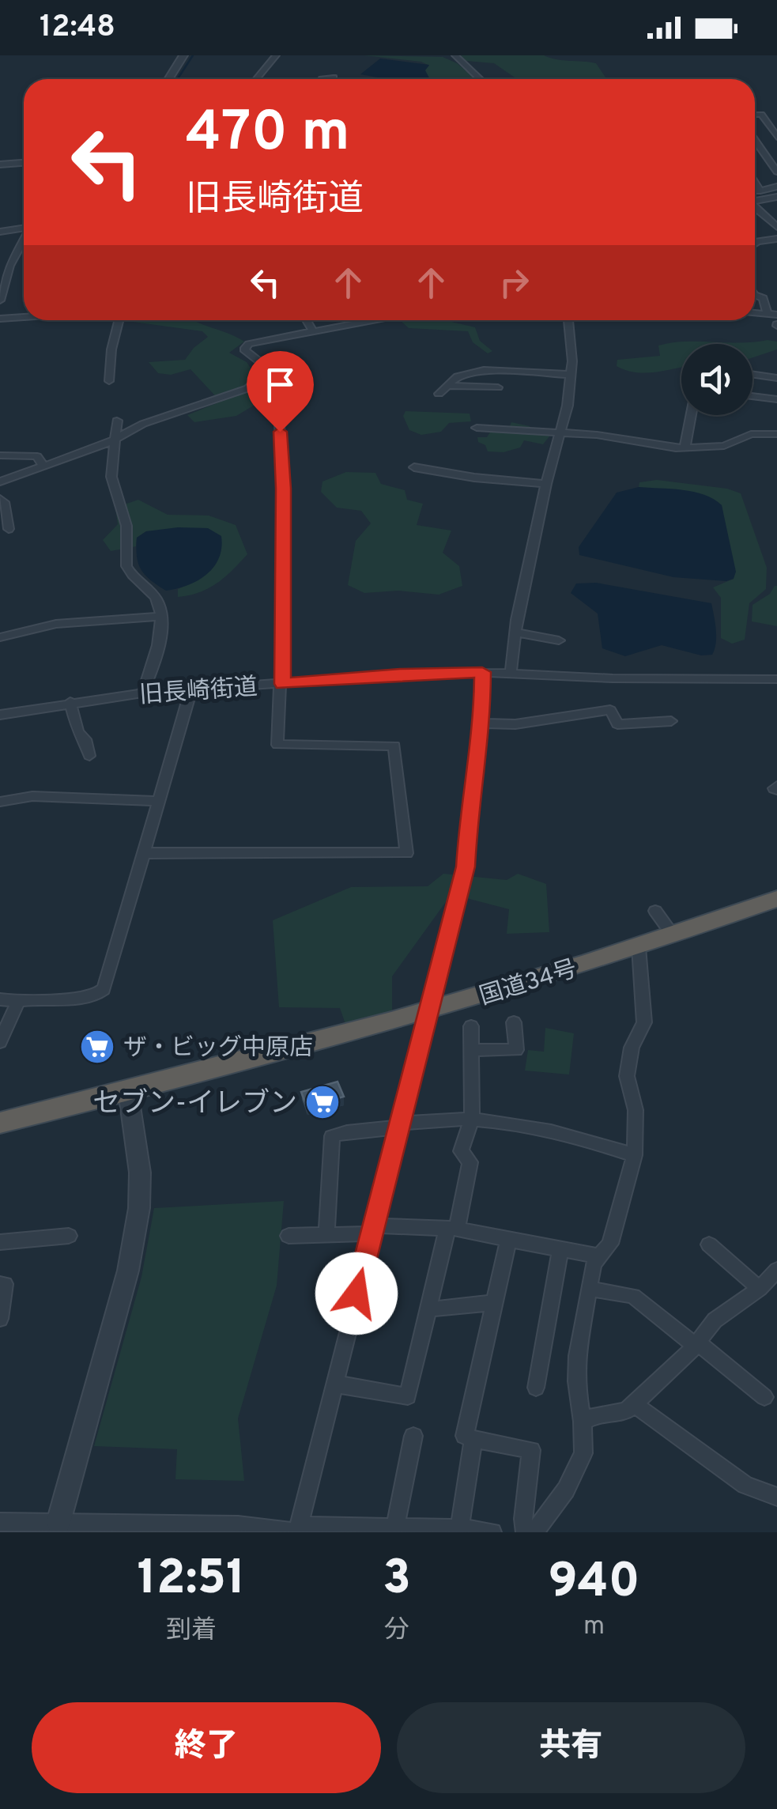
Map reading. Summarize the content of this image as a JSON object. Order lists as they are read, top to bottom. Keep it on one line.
{"streets":{"highway":["国道34号"],"street":["旧長崎街道"]},"places":{"supermarket":["ザ・ビッグ中原店","セブン-イレブン"]},"page":{"status":"12:48","turn":["470 m","旧長崎街道"],"eta":["12:51","到着","3","分","940","m"],"buttons":["終了","共有"]}}
